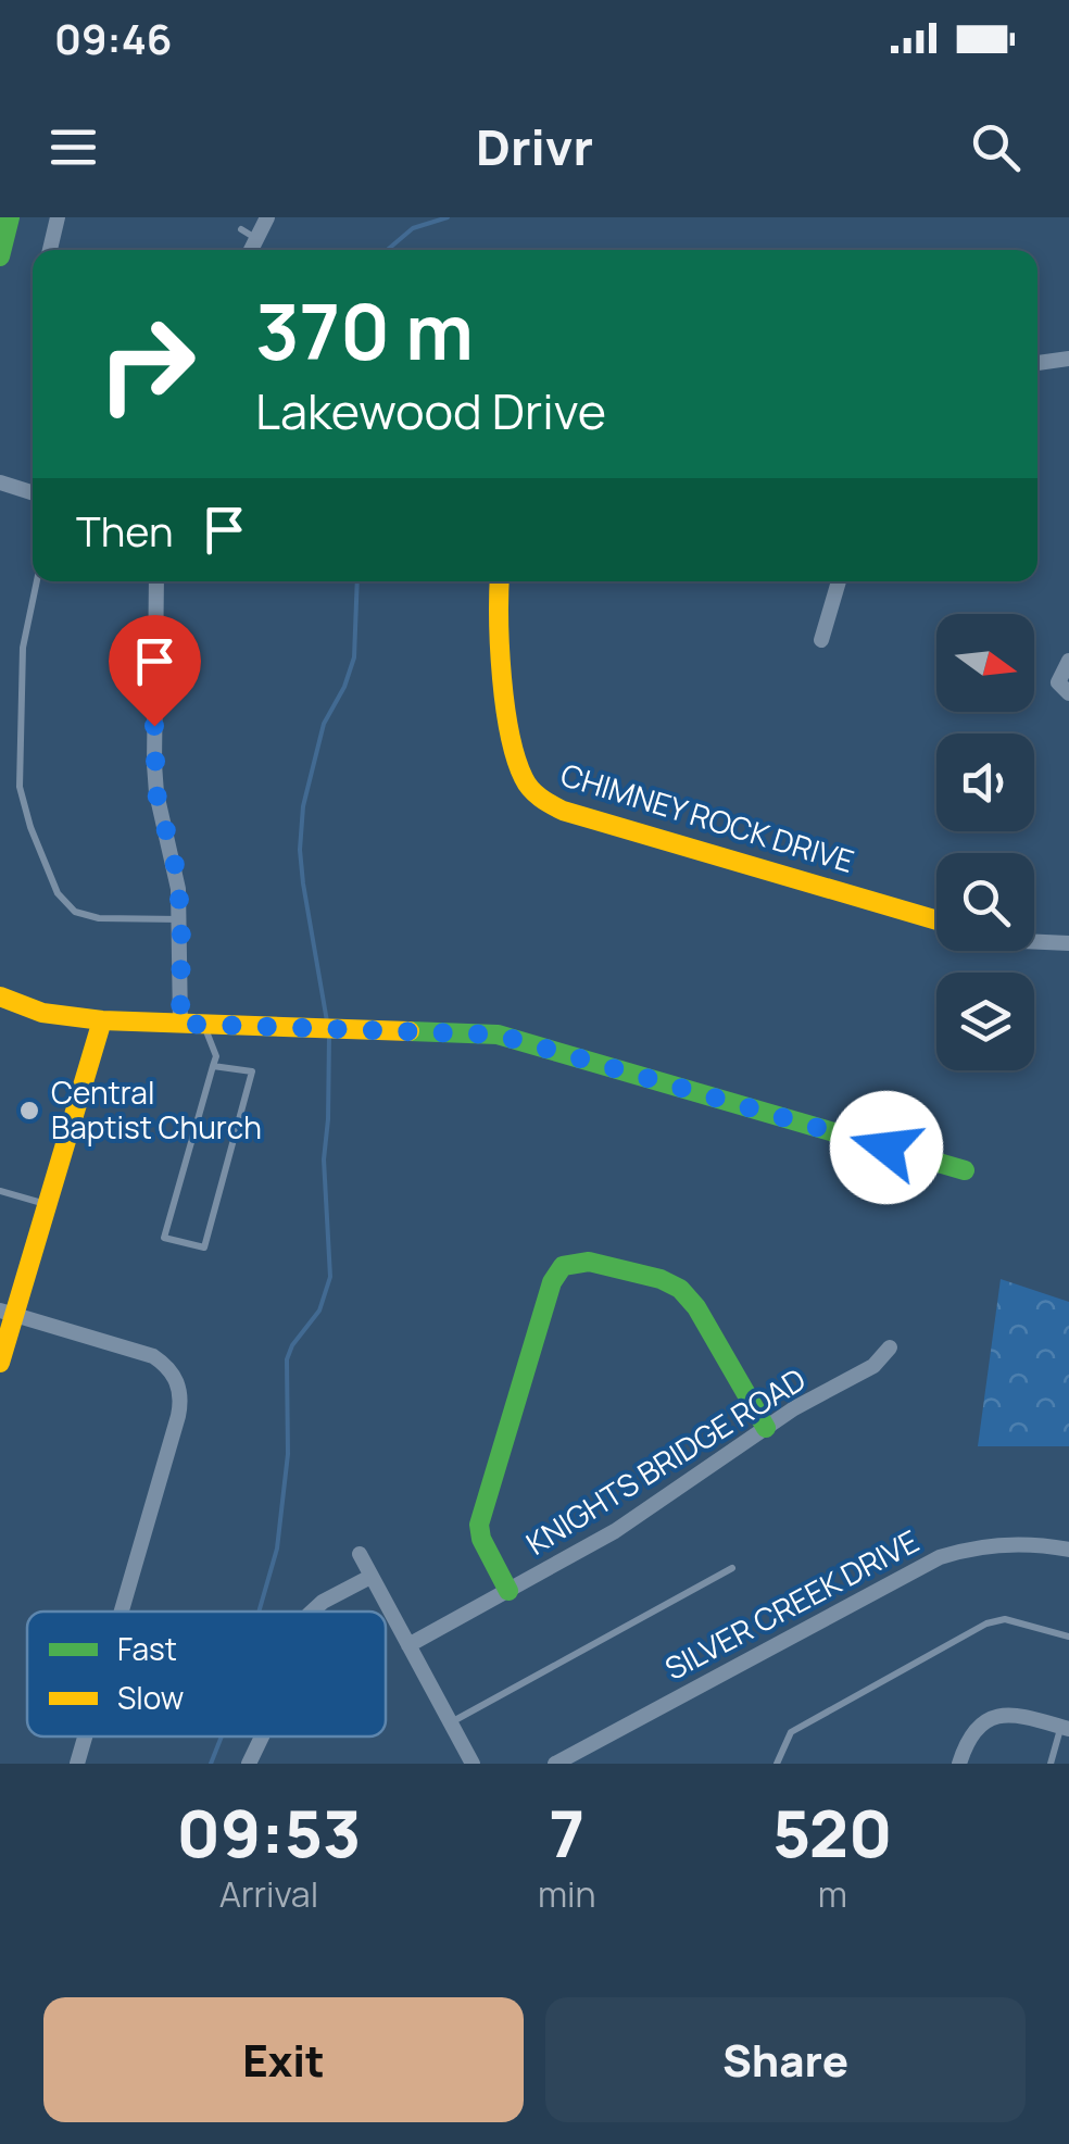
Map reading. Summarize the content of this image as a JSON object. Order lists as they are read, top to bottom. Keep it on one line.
{"streets":{"street":["CHIMNEY ROCK DRIVE","KNIGHTS BRIDGE ROAD","SILVER CREEK DRIVE"]},"places":["Central Baptist Church"],"legend":["Fast","Slow"],"north":"right","page":{"status":"09:46","header":"Drivr","turn":["370 m","Lakewood Drive"],"then":"Then","eta":["09:53","Arrival","7","min","520","m"],"buttons":["Exit","Share"]}}
